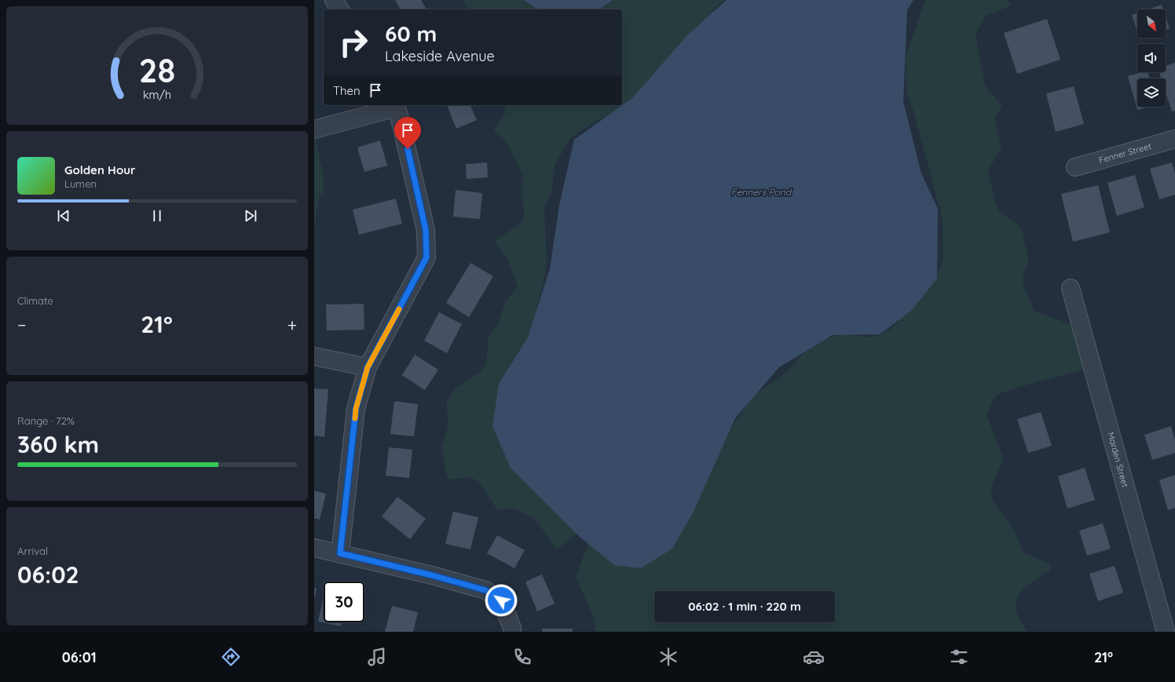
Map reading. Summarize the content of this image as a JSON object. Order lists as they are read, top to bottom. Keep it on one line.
{"streets":{"street":["Fenner Street","Marden Street"]},"water":["Fenners Pond"],"north":"bottom right","page":{"turn":["60 m","Lakeside Avenue"],"then":"Then","song":["Golden Hour","Lumen"],"tile":["Climate",["Range · 72%","360 km"],["Arrival","06:02"]],"heat":["−","21°","+"],"limit":"30","trip":"06:02 · 1 min · 220 m","tabs":["06:01","21°"],"gauge":["28","km/h"]}}
